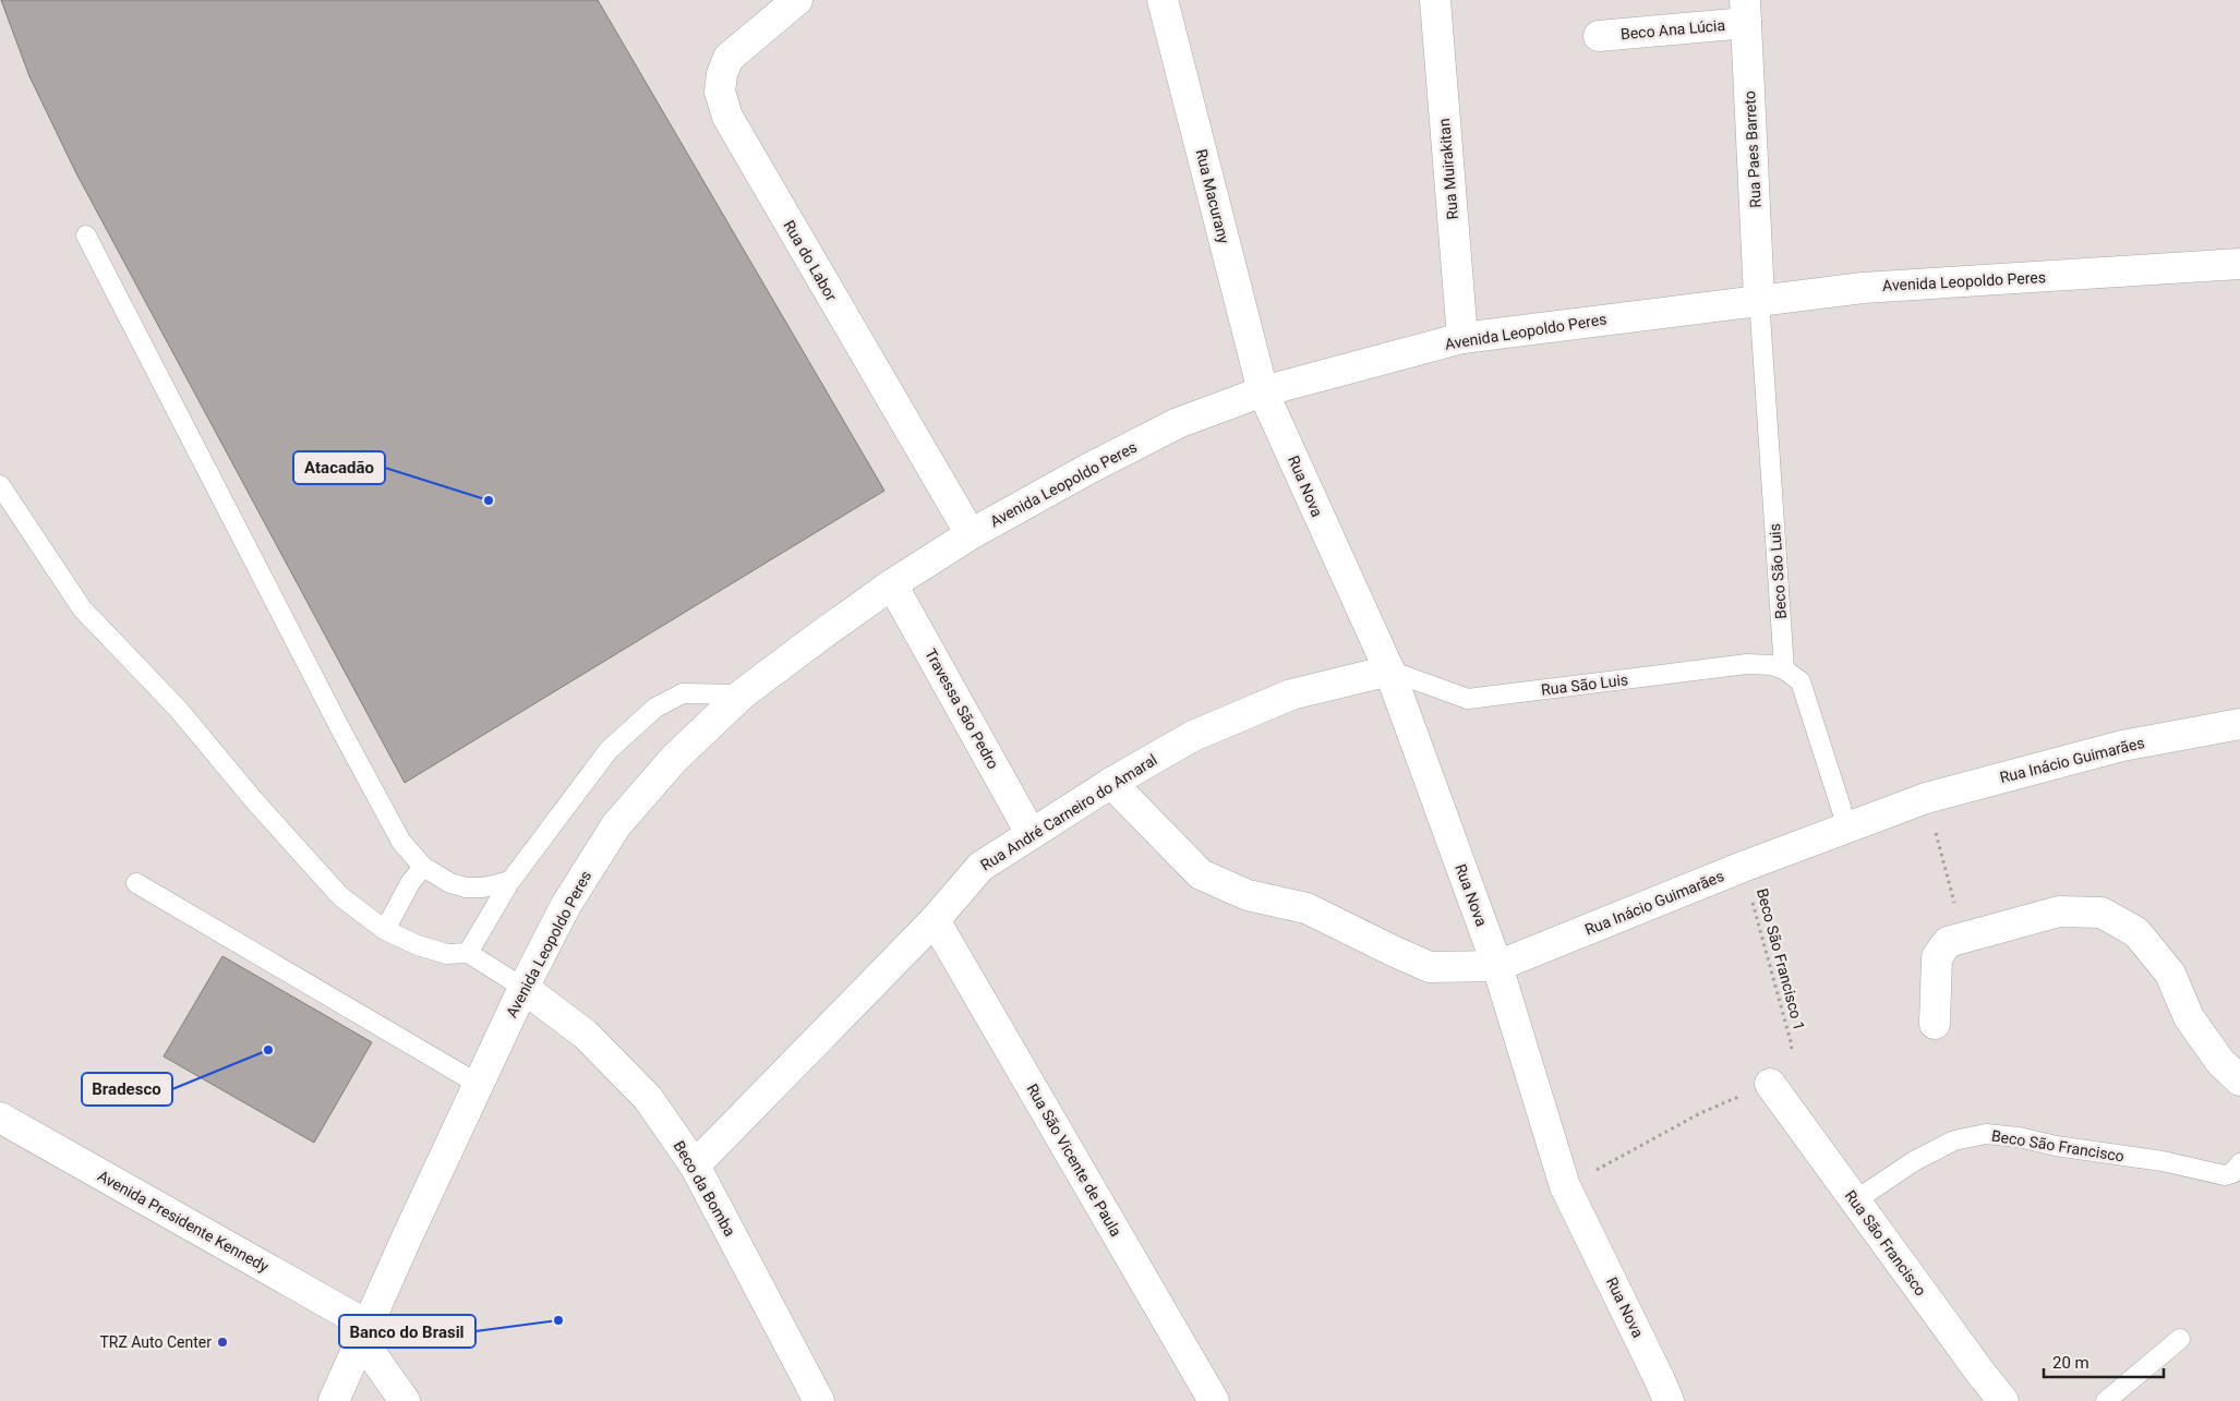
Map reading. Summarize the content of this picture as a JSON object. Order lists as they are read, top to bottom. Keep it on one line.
{"streets":{"street":["Beco Ana Lúcia","Rua Paes Barreto","Rua Muirakitan","Rua Macurany","Rua do Labor","Avenida Leopoldo Peres","Rua Nova","Travessa São Pedro","Rua Inácio Guimarães","Rua André Carneiro do Amaral","Rua São Vicente de Paula","Beco da Bomba","Avenida Presidente Kennedy","Rua São Francisco"],"lane":["Beco São Luis","Rua São Luis","Beco São Francisco"],"path":["Beco São Francisco 1"]},"crossings":[["Beco Ana Lúcia","Rua Paes Barreto"],["Rua Paes Barreto","Avenida Leopoldo Peres"],["Rua Paes Barreto","Beco São Luis"],["Rua Muirakitan","Avenida Leopoldo Peres"],["Rua Macurany","Avenida Leopoldo Peres"],["Rua Macurany","Rua Nova"],["Rua do Labor","Avenida Leopoldo Peres"],["Avenida Leopoldo Peres","Rua Nova"],["Avenida Leopoldo Peres","Beco São Luis"],["Avenida Leopoldo Peres","Travessa São Pedro"],["Avenida Leopoldo Peres","Beco da Bomba"],["Avenida Leopoldo Peres","Avenida Presidente Kennedy"],["Rua Nova","Rua São Luis"],["Rua Nova","Rua Inácio Guimarães"],["Rua Nova","Rua André Carneiro do Amaral"],["Beco São Luis","Rua São Luis"],["Rua São Luis","Rua André Carneiro do Amaral"],["Travessa São Pedro","Rua André Carneiro do Amaral"],["Rua Inácio Guimarães","Rua André Carneiro do Amaral"],["Rua Inácio Guimarães","Beco São Francisco 1"],["Rua André Carneiro do Amaral","Rua São Vicente de Paula"],["Rua André Carneiro do Amaral","Beco da Bomba"],["Beco São Francisco 1","Rua São Francisco"],["Beco São Francisco","Rua São Francisco"]],"places":["Atacadão","Bradesco","Banco do Brasil","TRZ Auto Center"],"scale_bar":"20 m"}
